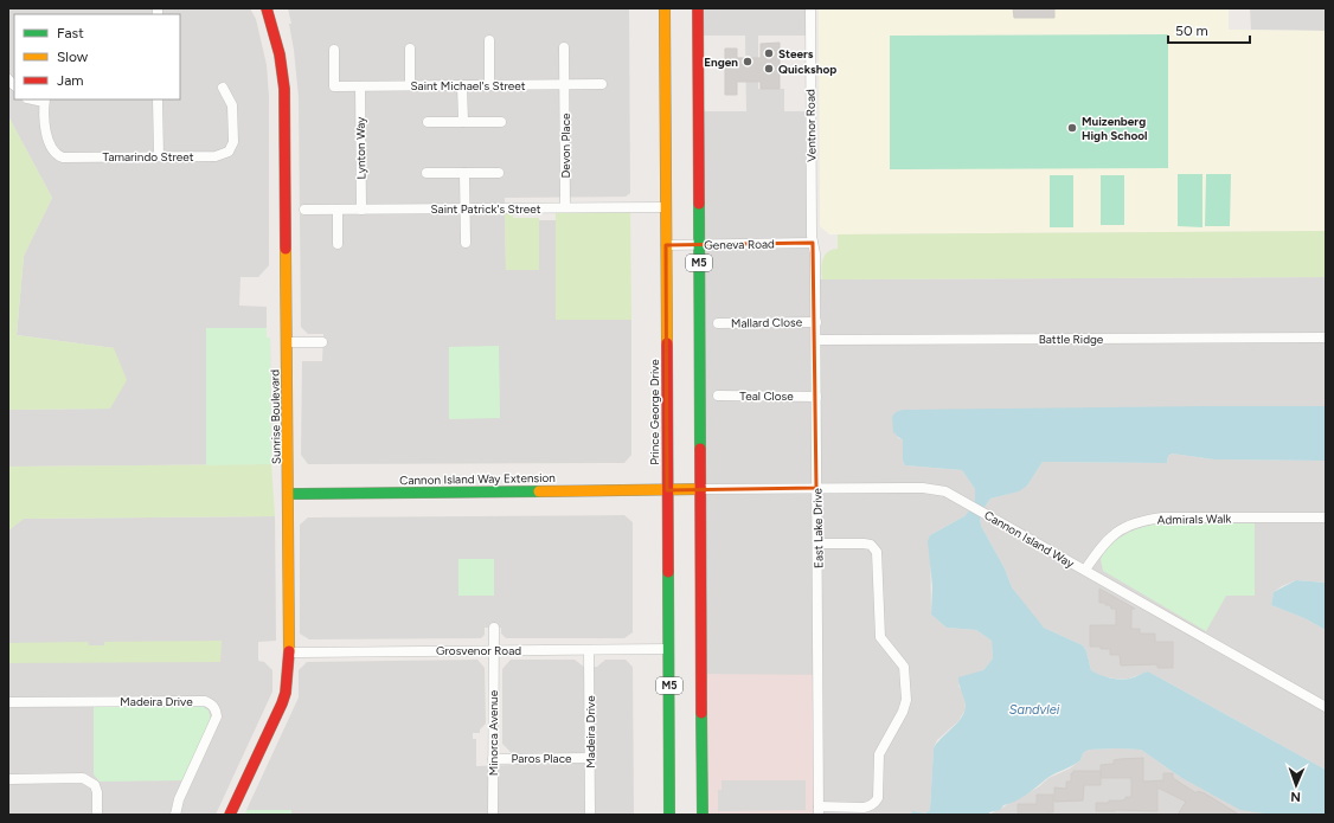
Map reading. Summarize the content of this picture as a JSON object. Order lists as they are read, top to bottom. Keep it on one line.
{"streets":{"main road":["M5","Prince George Drive","Sunrise Boulevard","Cannon Island Way Extension"],"street":["Saint Michael's Street","Ventnor Road","Devon Place","Lynton Way","Tamarindo Street","Saint Patrick's Street","Geneva Road","Mallard Close","Battle Ridge","Teal Close","Admirals Walk","East Lake Drive","Cannon Island Way","Grosvenor Road","Madeira Drive","Minorca Avenue","Paros Place"]},"crossings":[["Saint Michael's Street","Devon Place"],["Saint Michael's Street","Lynton Way"],["Ventnor Road","Geneva Road"],["Ventnor Road","East Lake Drive"],["Devon Place","Saint Patrick's Street"],["Lynton Way","Saint Patrick's Street"],["Saint Patrick's Street","Prince George Drive"],["Geneva Road","M5"],["Geneva Road","Prince George Drive"],["Geneva Road","East Lake Drive"],["M5","Cannon Island Way Extension"],["M5","Cannon Island Way"],["Mallard Close","East Lake Drive"],["Battle Ridge","East Lake Drive"],["Teal Close","East Lake Drive"],["Prince George Drive","Cannon Island Way Extension"],["Prince George Drive","Grosvenor Road"],["Sunrise Boulevard","Cannon Island Way Extension"],["Sunrise Boulevard","Grosvenor Road"],["Cannon Island Way Extension","Cannon Island Way"],["Admirals Walk","Cannon Island Way"],["East Lake Drive","Cannon Island Way"],["Grosvenor Road","Madeira Drive"],["Grosvenor Road","Minorca Avenue"],["Madeira Drive","Paros Place"],["Minorca Avenue","Paros Place"]],"water":["Sandvlei"],"places":["Steers","Engen","Quickshop","Muizenberg High School"],"legend":["Fast","Slow","Jam"],"scale_bar":"50 m","north":"bottom"}
